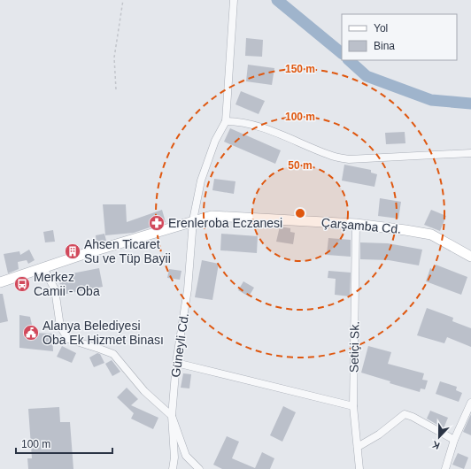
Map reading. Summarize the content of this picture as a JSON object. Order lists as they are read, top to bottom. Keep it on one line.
{"streets":{"street":["Çarşamba Cd.","Güneyli Cd.","Setiçi Sk."]},"crossings":[["Çarşamba Cd.","Güneyli Cd."],["Çarşamba Cd.","Setiçi Sk."]],"places":{"pharmacy":["Erenleroba Eczanesi"],"building":["Ahsen Ticaret Su ve Tüp Bayii"],"bus stop":["Merkez Camii - Oba"],"public building":["Alanya Belediyesi Oba Ek Hizmet Binası"]},"legend":["Yol","Bina"],"scale_bar":"100 m","north":"bottom","rings":["150 m","100 m","50 m"]}
